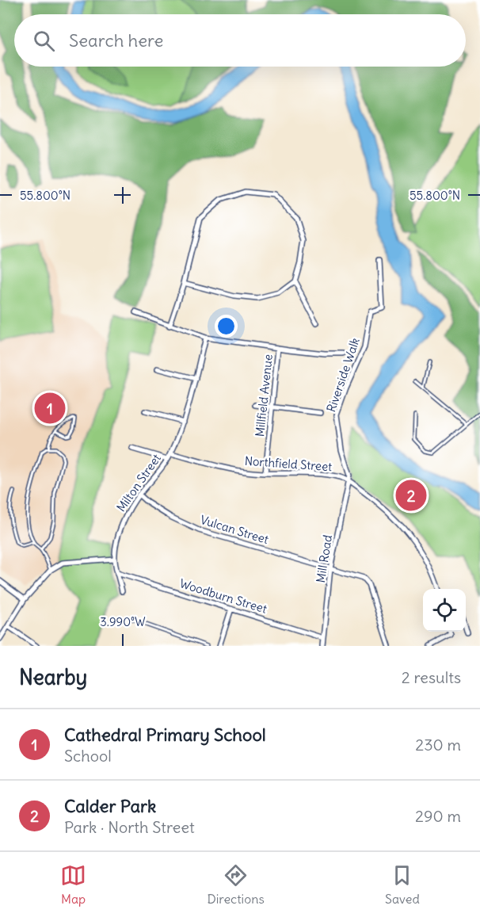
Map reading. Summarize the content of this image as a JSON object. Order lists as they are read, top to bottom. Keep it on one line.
{"streets":{"street":["Riverside Walk","Millfield Avenue","Northfield Street","Milton Street","Vulcan Street","Mill Road","Woodburn Street"]},"crossings":[["Riverside Walk","Mill Road"],["Millfield Avenue","Northfield Street"],["Northfield Street","Milton Street"],["Northfield Street","Mill Road"],["Milton Street","Vulcan Street"],["Milton Street","Woodburn Street"],["Vulcan Street","Mill Road"],["Mill Road","Woodburn Street"]],"page":{"search":"Search here","pins":["1","2"],"heading":["Nearby","2 results"],"list":[{"mark":"1","name":"Cathedral Primary School","note":"School","value":"230 m"},{"mark":"2","name":"Calder Park","note":"Park · North Street","value":"290 m"}],"nav":["Map","Directions","Saved"]},"coordinates":["55.800°N","3.990°W"]}
